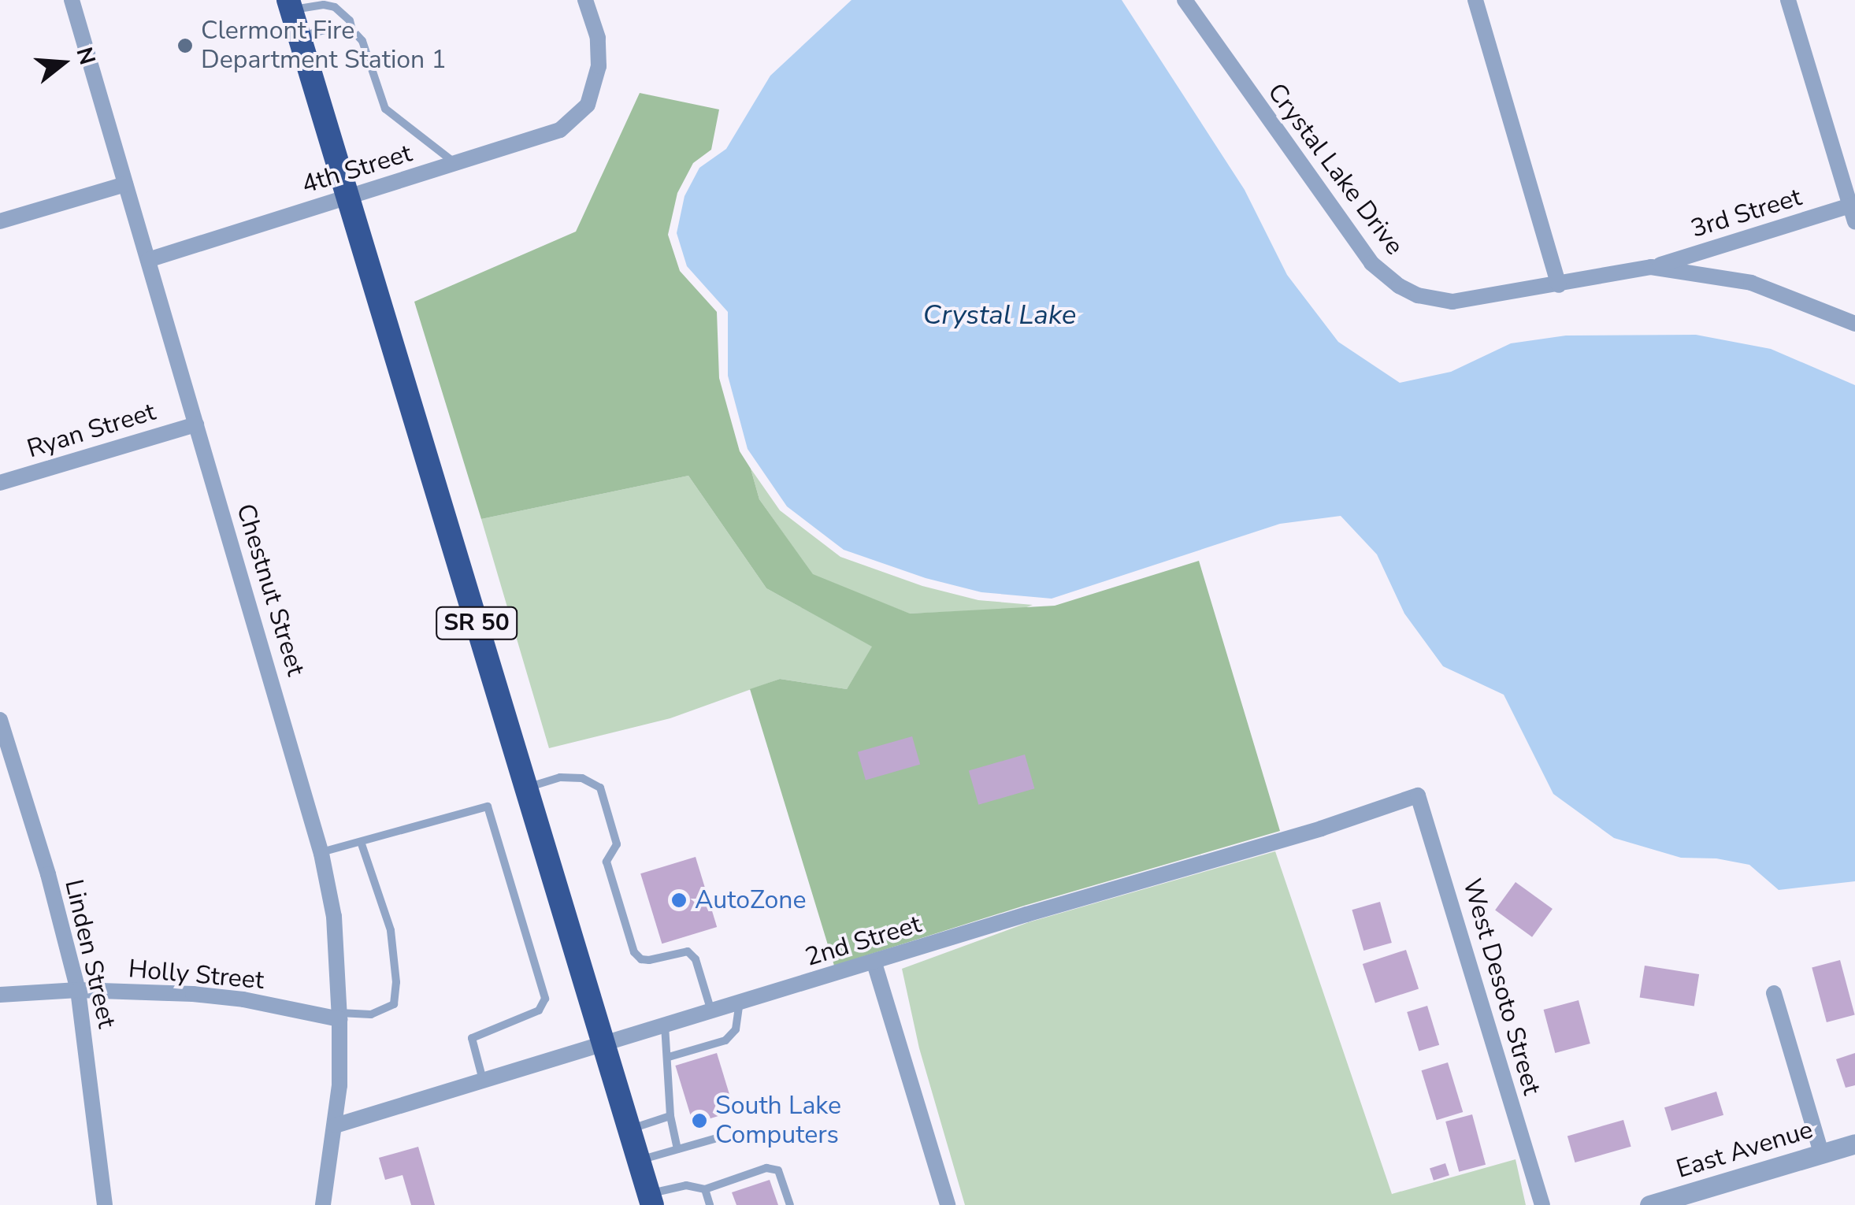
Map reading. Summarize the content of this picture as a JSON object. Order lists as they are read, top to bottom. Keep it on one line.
{"streets":{"highway":["SR 50"],"street":["4th Street","Crystal Lake Drive","3rd Street","Ryan Street","Chestnut Street","2nd Street","Linden Street","Holly Street","West Desoto Street","East Avenue"]},"crossings":[["4th Street","Chestnut Street"],["4th Street","SR 50"],["Crystal Lake Drive","3rd Street"],["Ryan Street","Chestnut Street"],["Chestnut Street","2nd Street"],["Chestnut Street","Holly Street"],["SR 50","2nd Street"],["2nd Street","West Desoto Street"],["Linden Street","Holly Street"]],"water":["Crystal Lake"],"places":["Clermont Fire Department Station 1","AutoZone","South Lake Computers"],"north":"right"}
